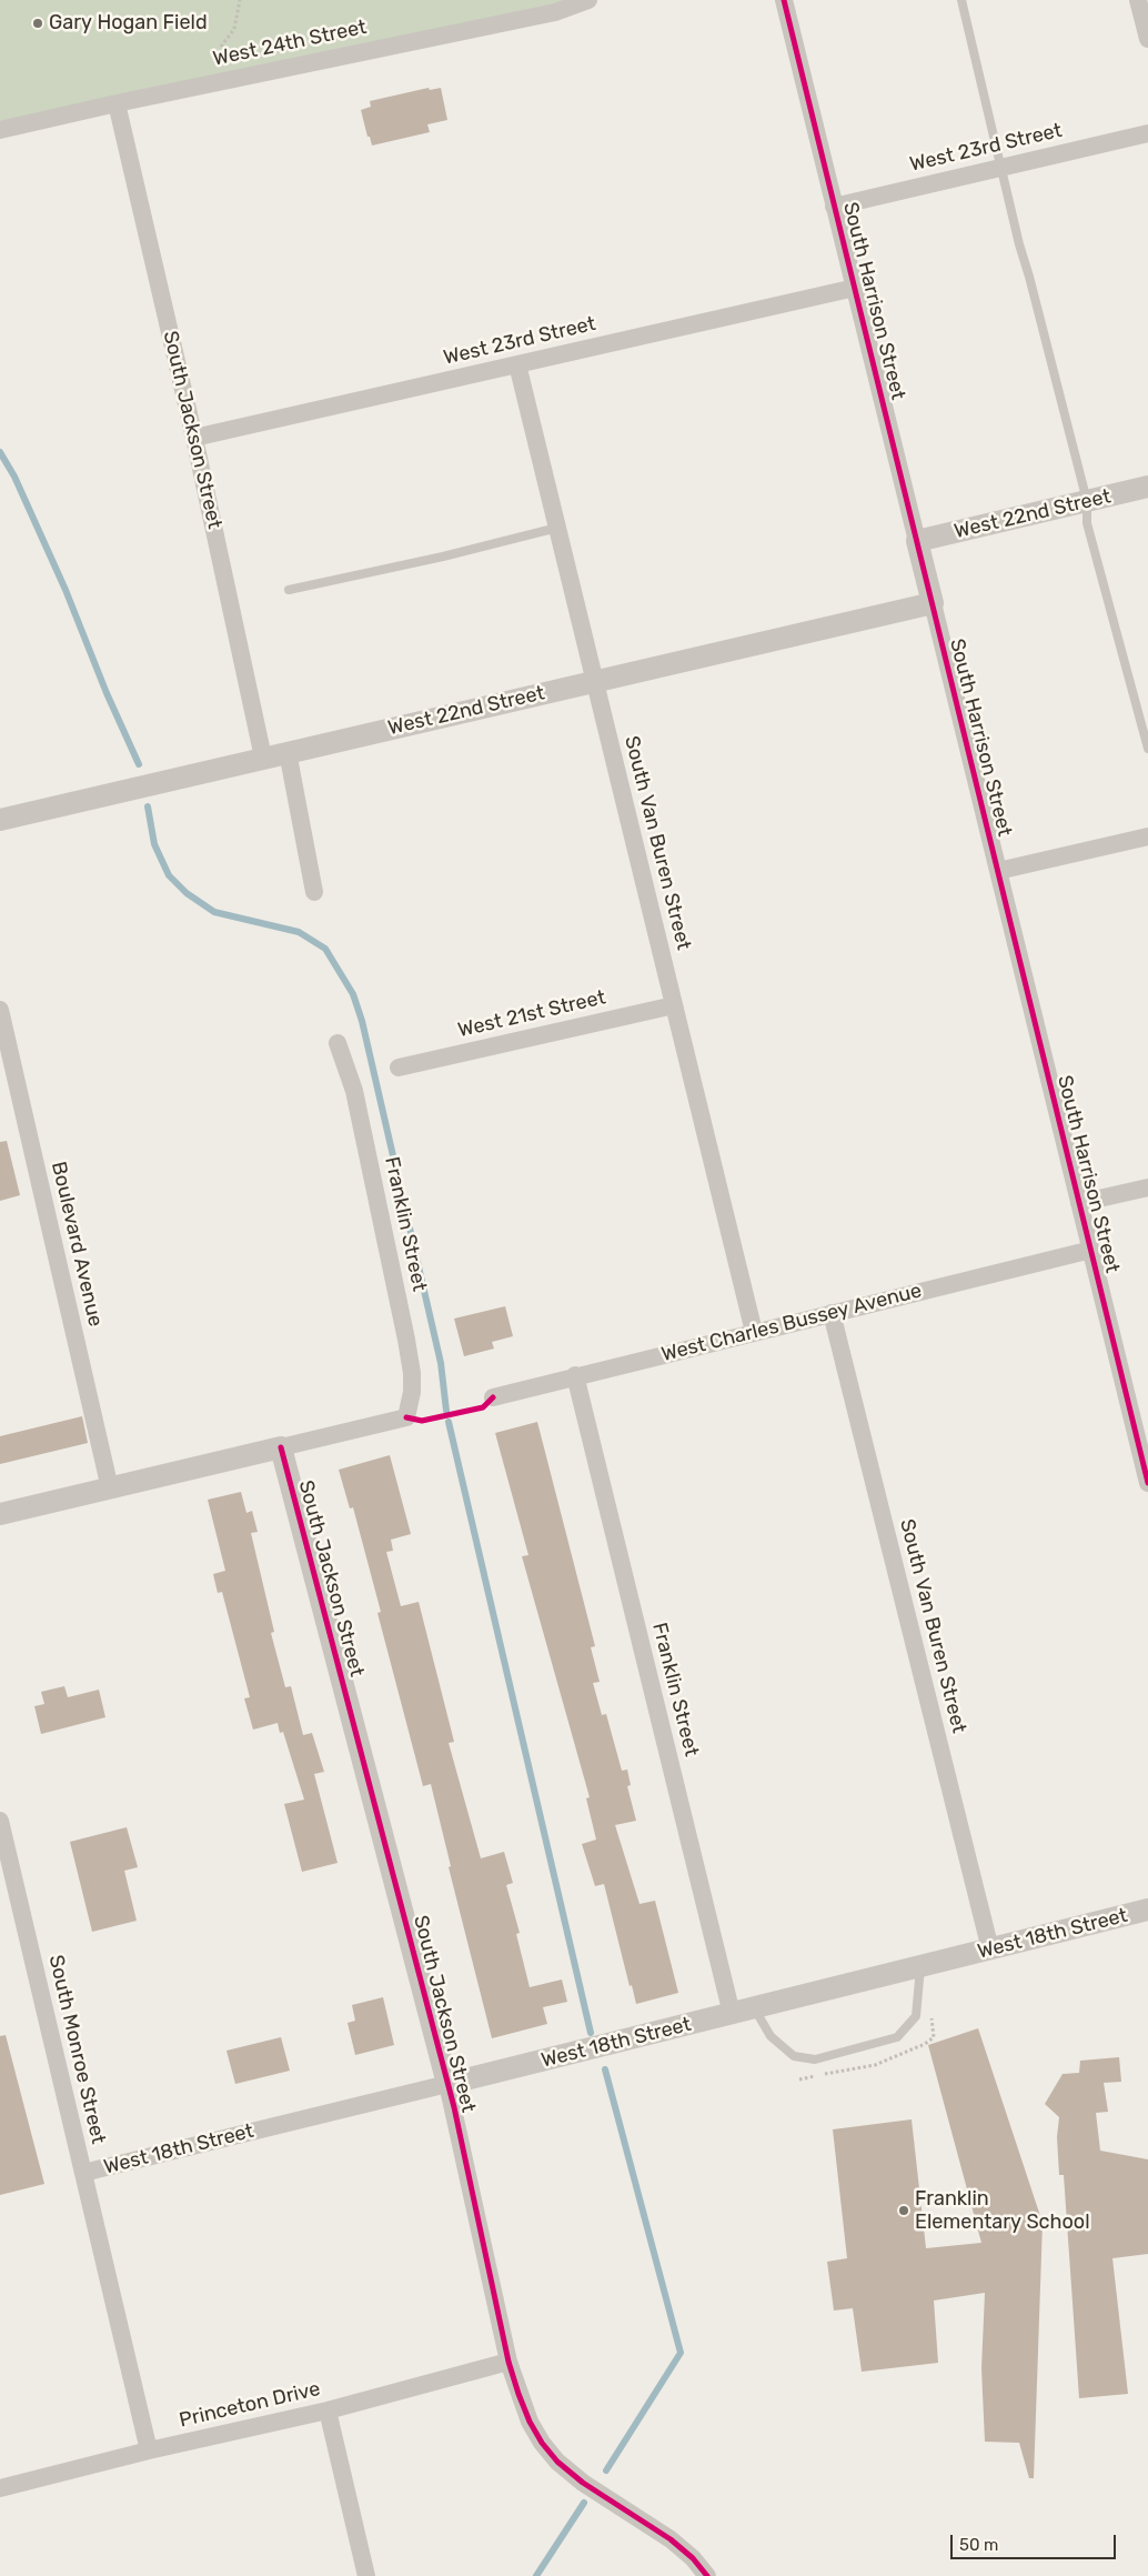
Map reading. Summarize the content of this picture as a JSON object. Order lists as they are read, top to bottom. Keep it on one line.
{"streets":{"street":["West 24th Street","West 23rd Street","South Harrison Street","South Jackson Street","West 22nd Street","South Van Buren Street","West 21st Street","Franklin Street","Boulevard Avenue","West Charles Bussey Avenue","West 18th Street","South Monroe Street","Princeton Drive"]},"crossings":[["West 24th Street","South Jackson Street"],["West 23rd Street","South Harrison Street"],["West 23rd Street","South Jackson Street"],["West 23rd Street","South Van Buren Street"],["South Harrison Street","West 22nd Street"],["South Harrison Street","West Charles Bussey Avenue"],["South Jackson Street","West 22nd Street"],["South Jackson Street","Franklin Street"],["South Jackson Street","West 18th Street"],["South Jackson Street","Princeton Drive"],["West 22nd Street","South Van Buren Street"],["South Van Buren Street","West 21st Street"],["South Van Buren Street","West Charles Bussey Avenue"],["South Van Buren Street","West 18th Street"],["Franklin Street","West Charles Bussey Avenue"],["Franklin Street","West 18th Street"],["West 18th Street","South Monroe Street"],["South Monroe Street","Princeton Drive"]],"places":["Gary Hogan Field","Franklin Elementary School"],"scale_bar":"50 m"}
